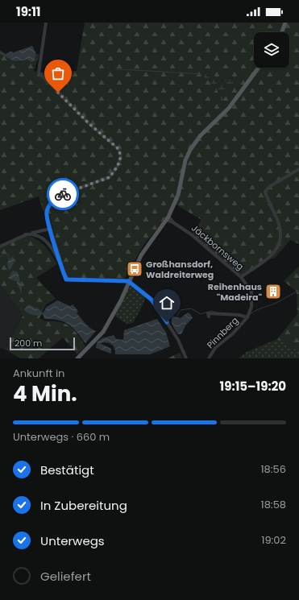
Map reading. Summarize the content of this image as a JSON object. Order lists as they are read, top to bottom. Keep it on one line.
{"streets":{"street":["Jäckbornsweg","Pinnberg"]},"crossings":[["Jäckbornsweg","Pinnberg"]],"places":{"bus stop":["Großhansdorf, Waldreiterweg"],"building":["Reihenhaus \"Madeira\""]},"scale_bar":"200 m","page":{"status":"19:11","scale":"200 m","heading":["4 Min.","Ankunft in","19:15–19:20"],"bar":"Unterwegs · 660 m","list":[["Bestätigt","18:56"],["In Zubereitung","18:58"],["Unterwegs","19:02"],"Geliefert"]}}
